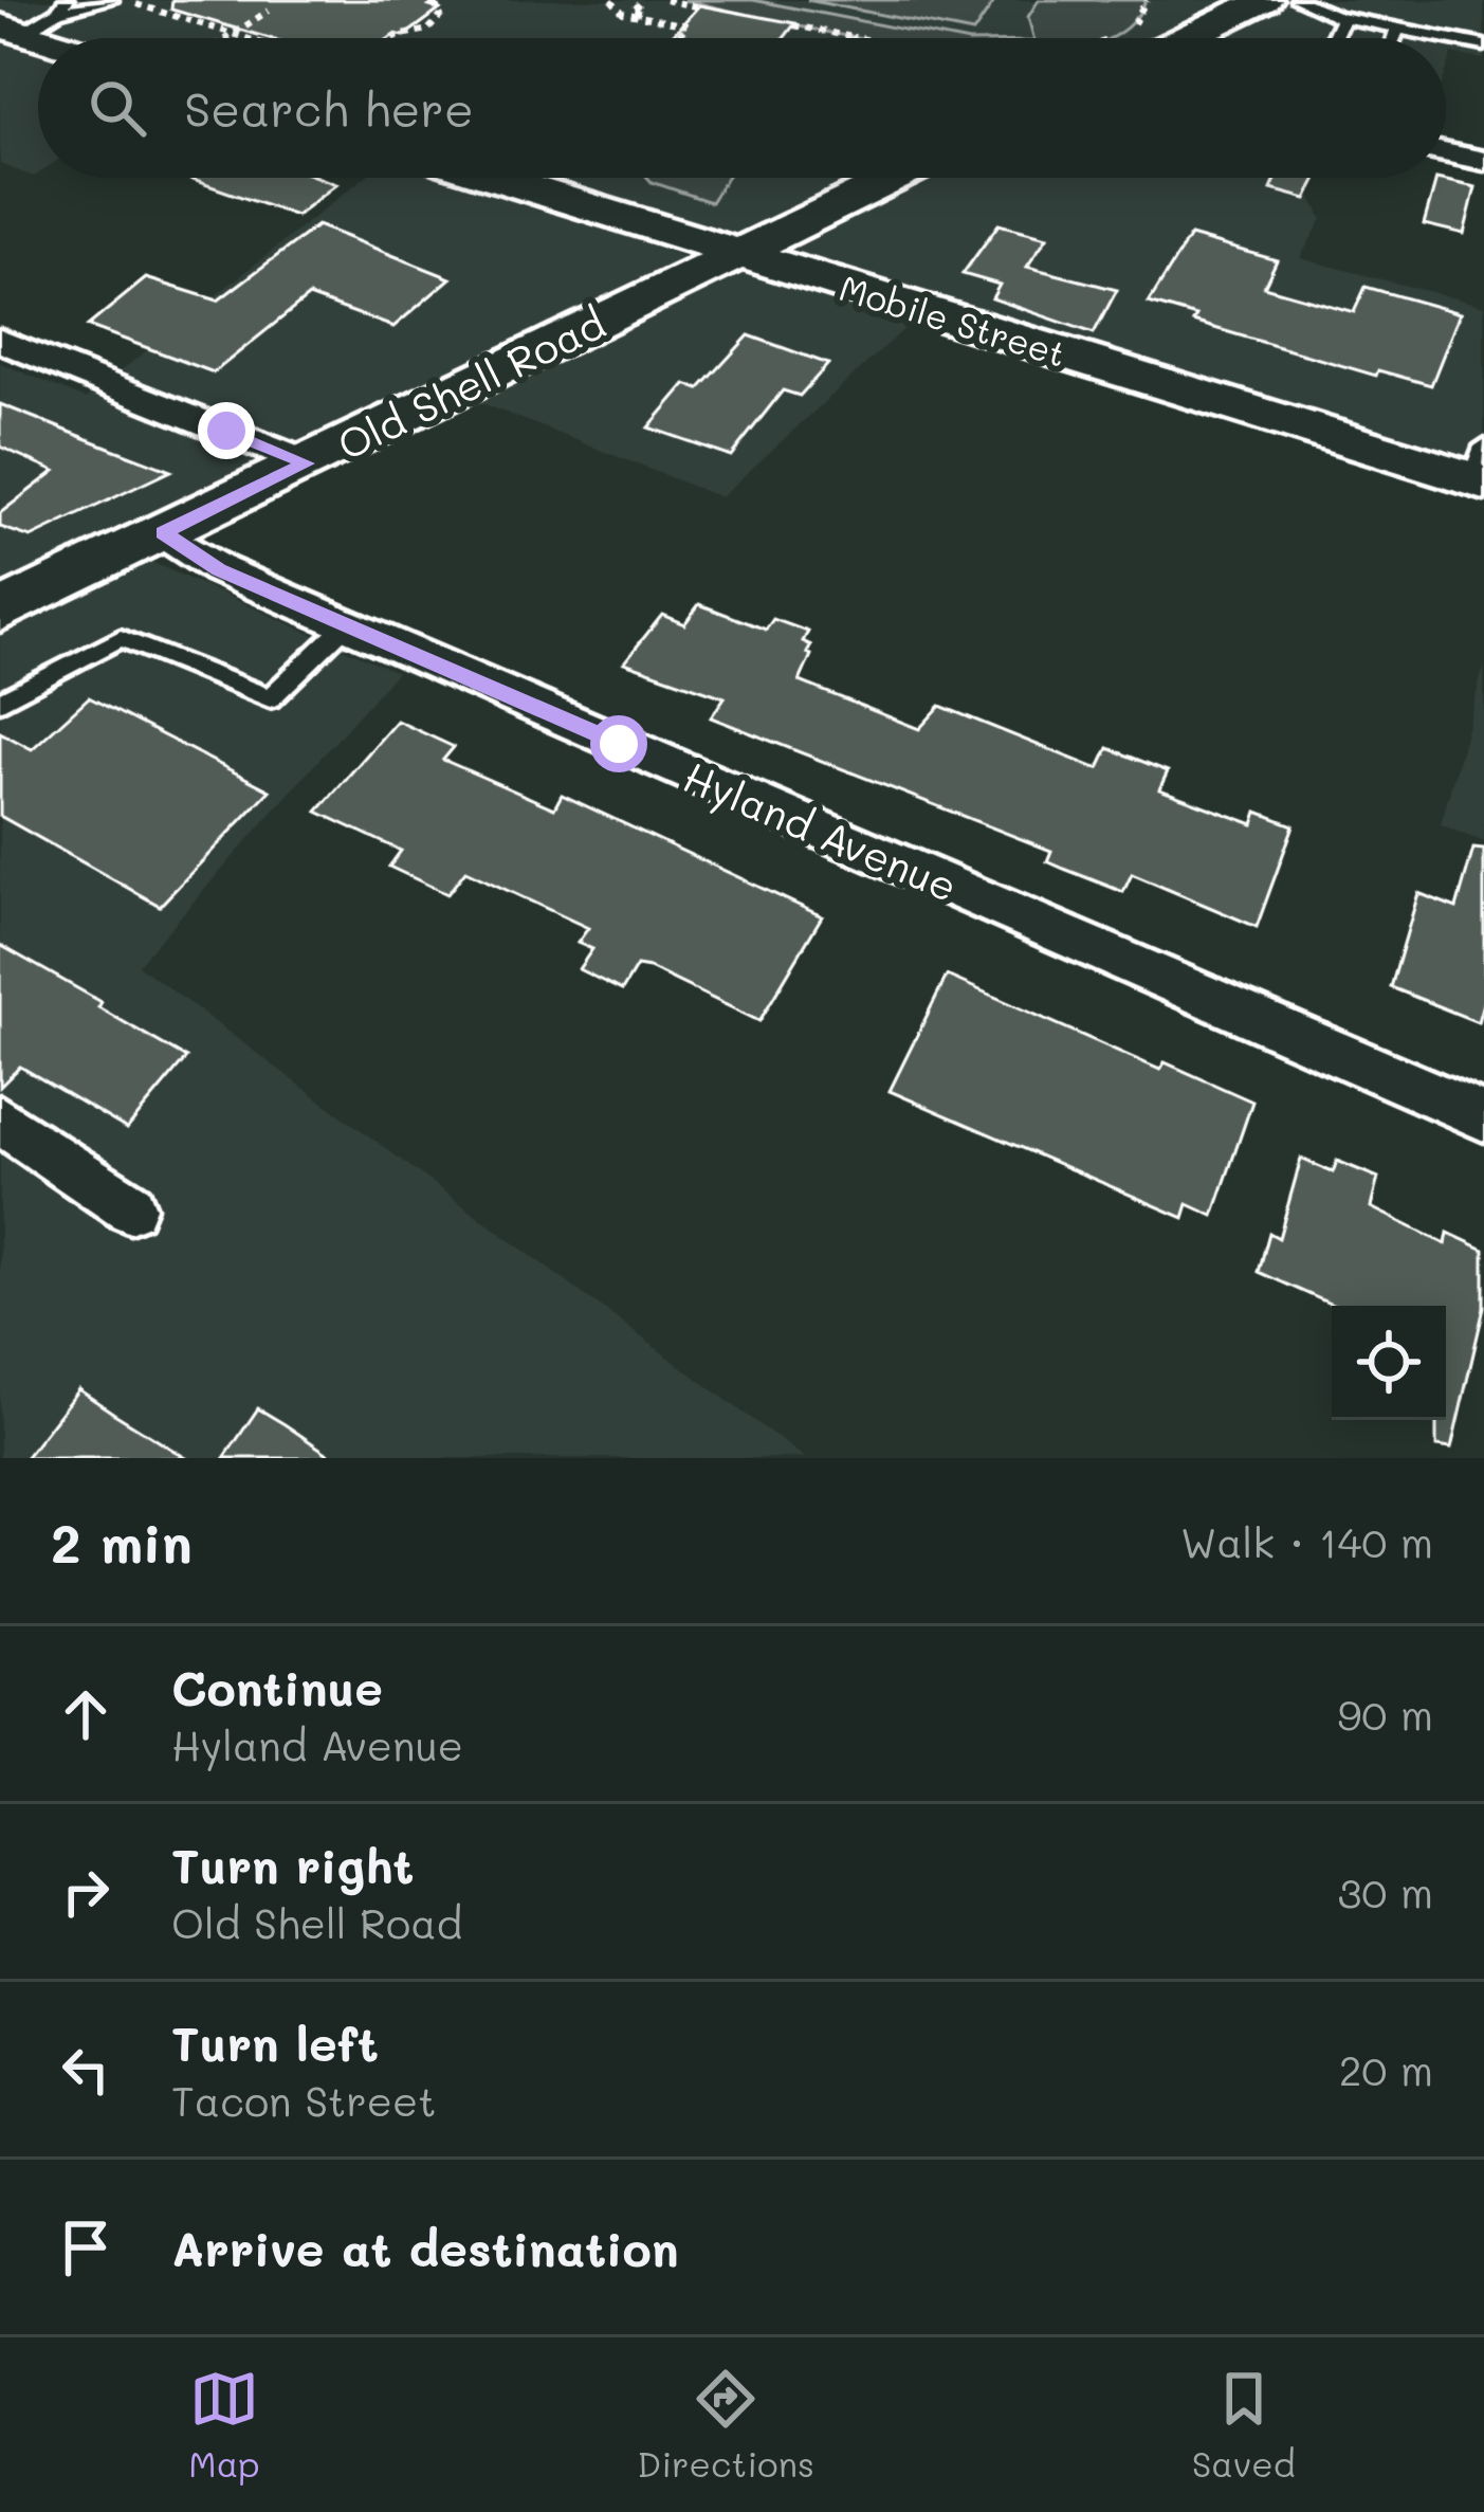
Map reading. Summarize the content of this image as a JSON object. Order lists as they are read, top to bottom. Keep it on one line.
{"streets":{"street":["Mobile Street","Old Shell Road","Hyland Avenue"]},"crossings":[["Mobile Street","Old Shell Road"],["Old Shell Road","Hyland Avenue"]],"page":{"search":"Search here","heading":["2 min","Walk · 140 m"],"list":[["Continue","Hyland Avenue","90 m"],["Turn right","Old Shell Road","30 m"],["Turn left","Tacon Street","20 m"],"Arrive at destination"],"nav":["Map","Directions","Saved"]}}
